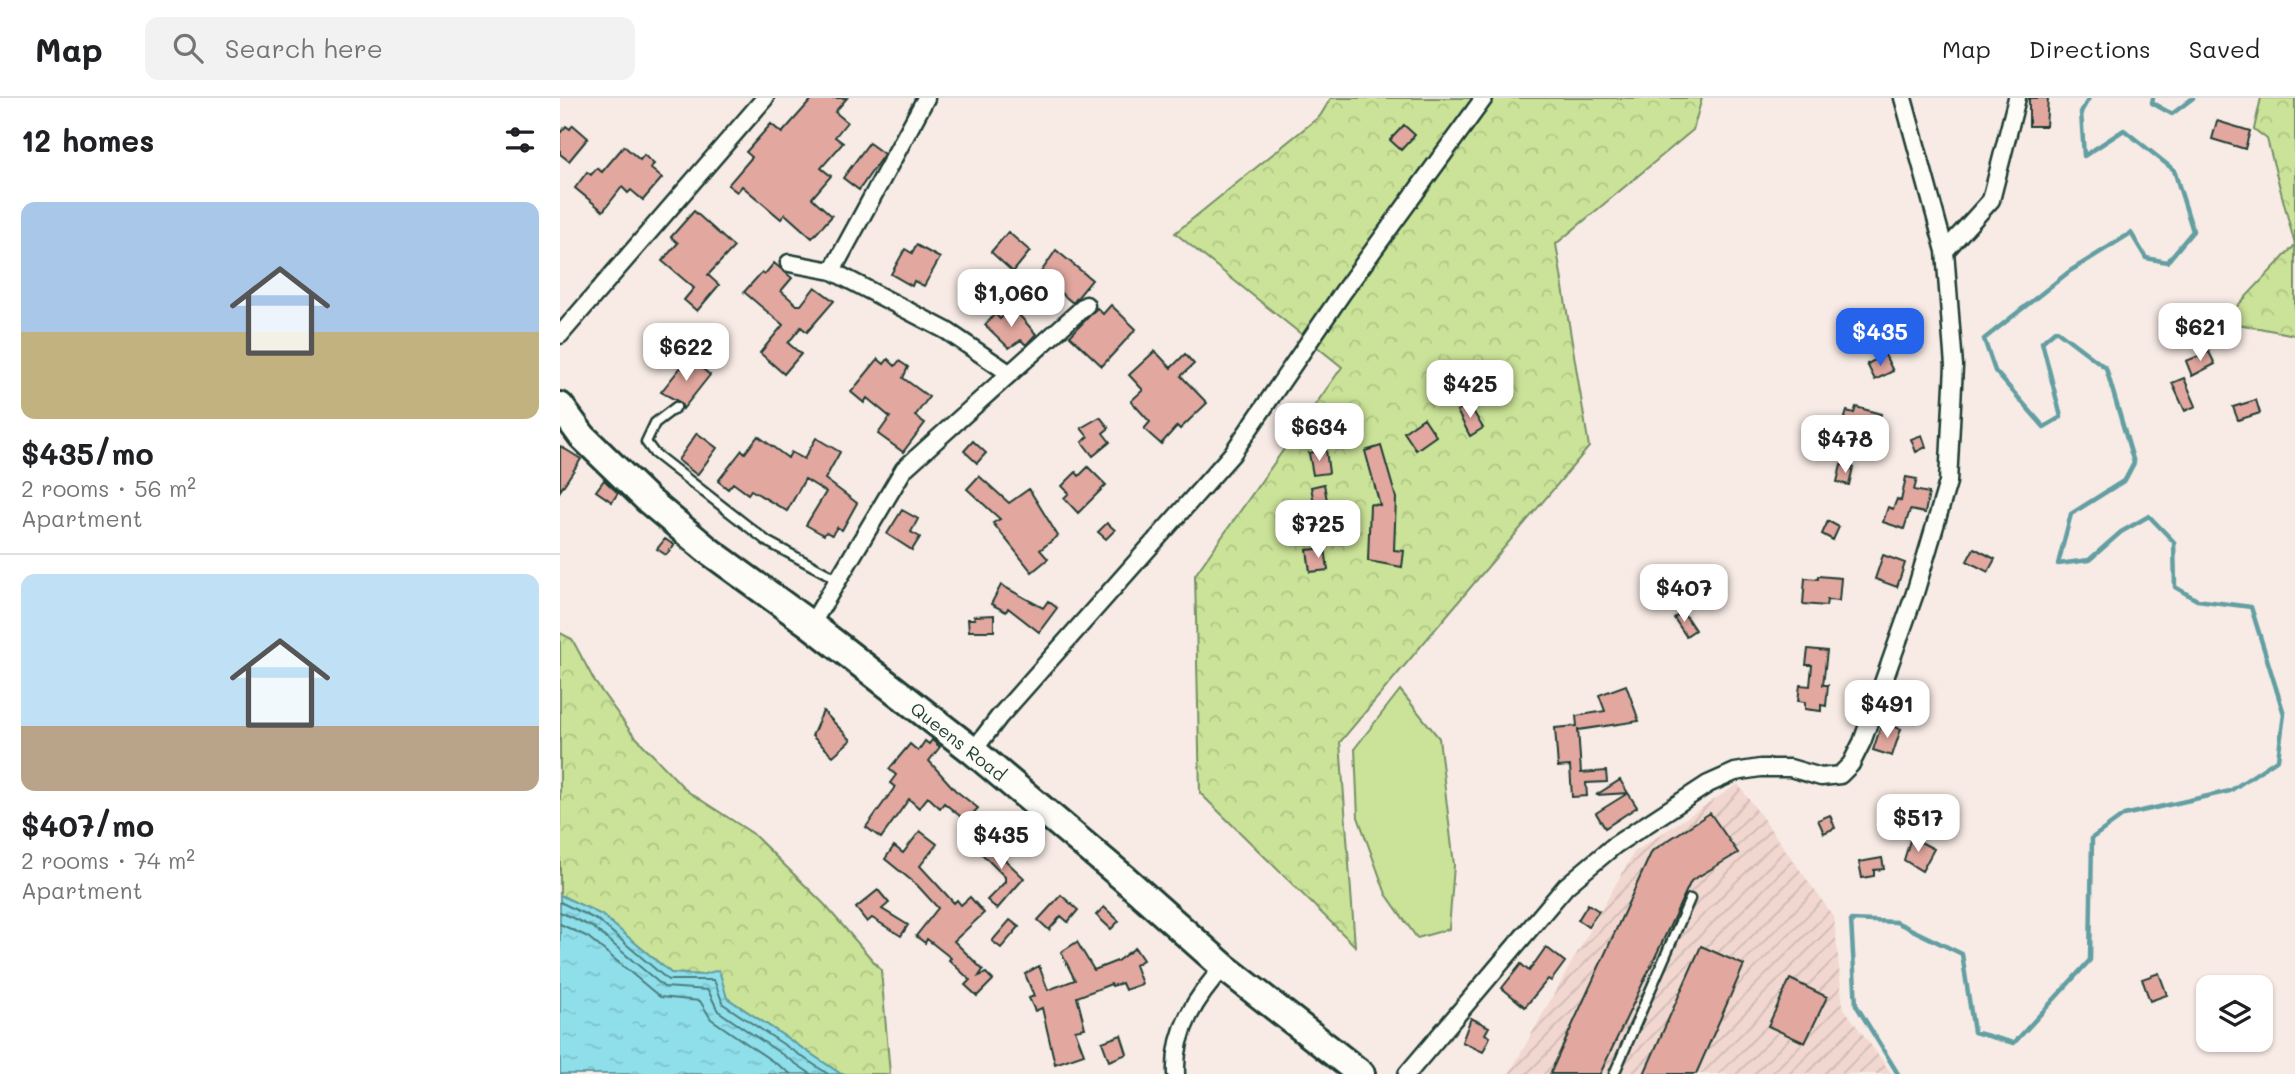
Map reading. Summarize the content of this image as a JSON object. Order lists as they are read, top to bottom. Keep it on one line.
{"streets":{"highway":["Queens Road"]},"page":{"header":"Map","search":"Search here","nav":["Map","Directions","Saved"],"heading":"12 homes","list":[{"name":"$435/mo","note":"2 rooms · 56 m² · Apartment"},{"name":"$407/mo","note":"2 rooms · 74 m² · Apartment"}],"price":["$1,060","$621","$435","$622","$425","$634","$478","$725","$407","$491","$517","$435"]}}
